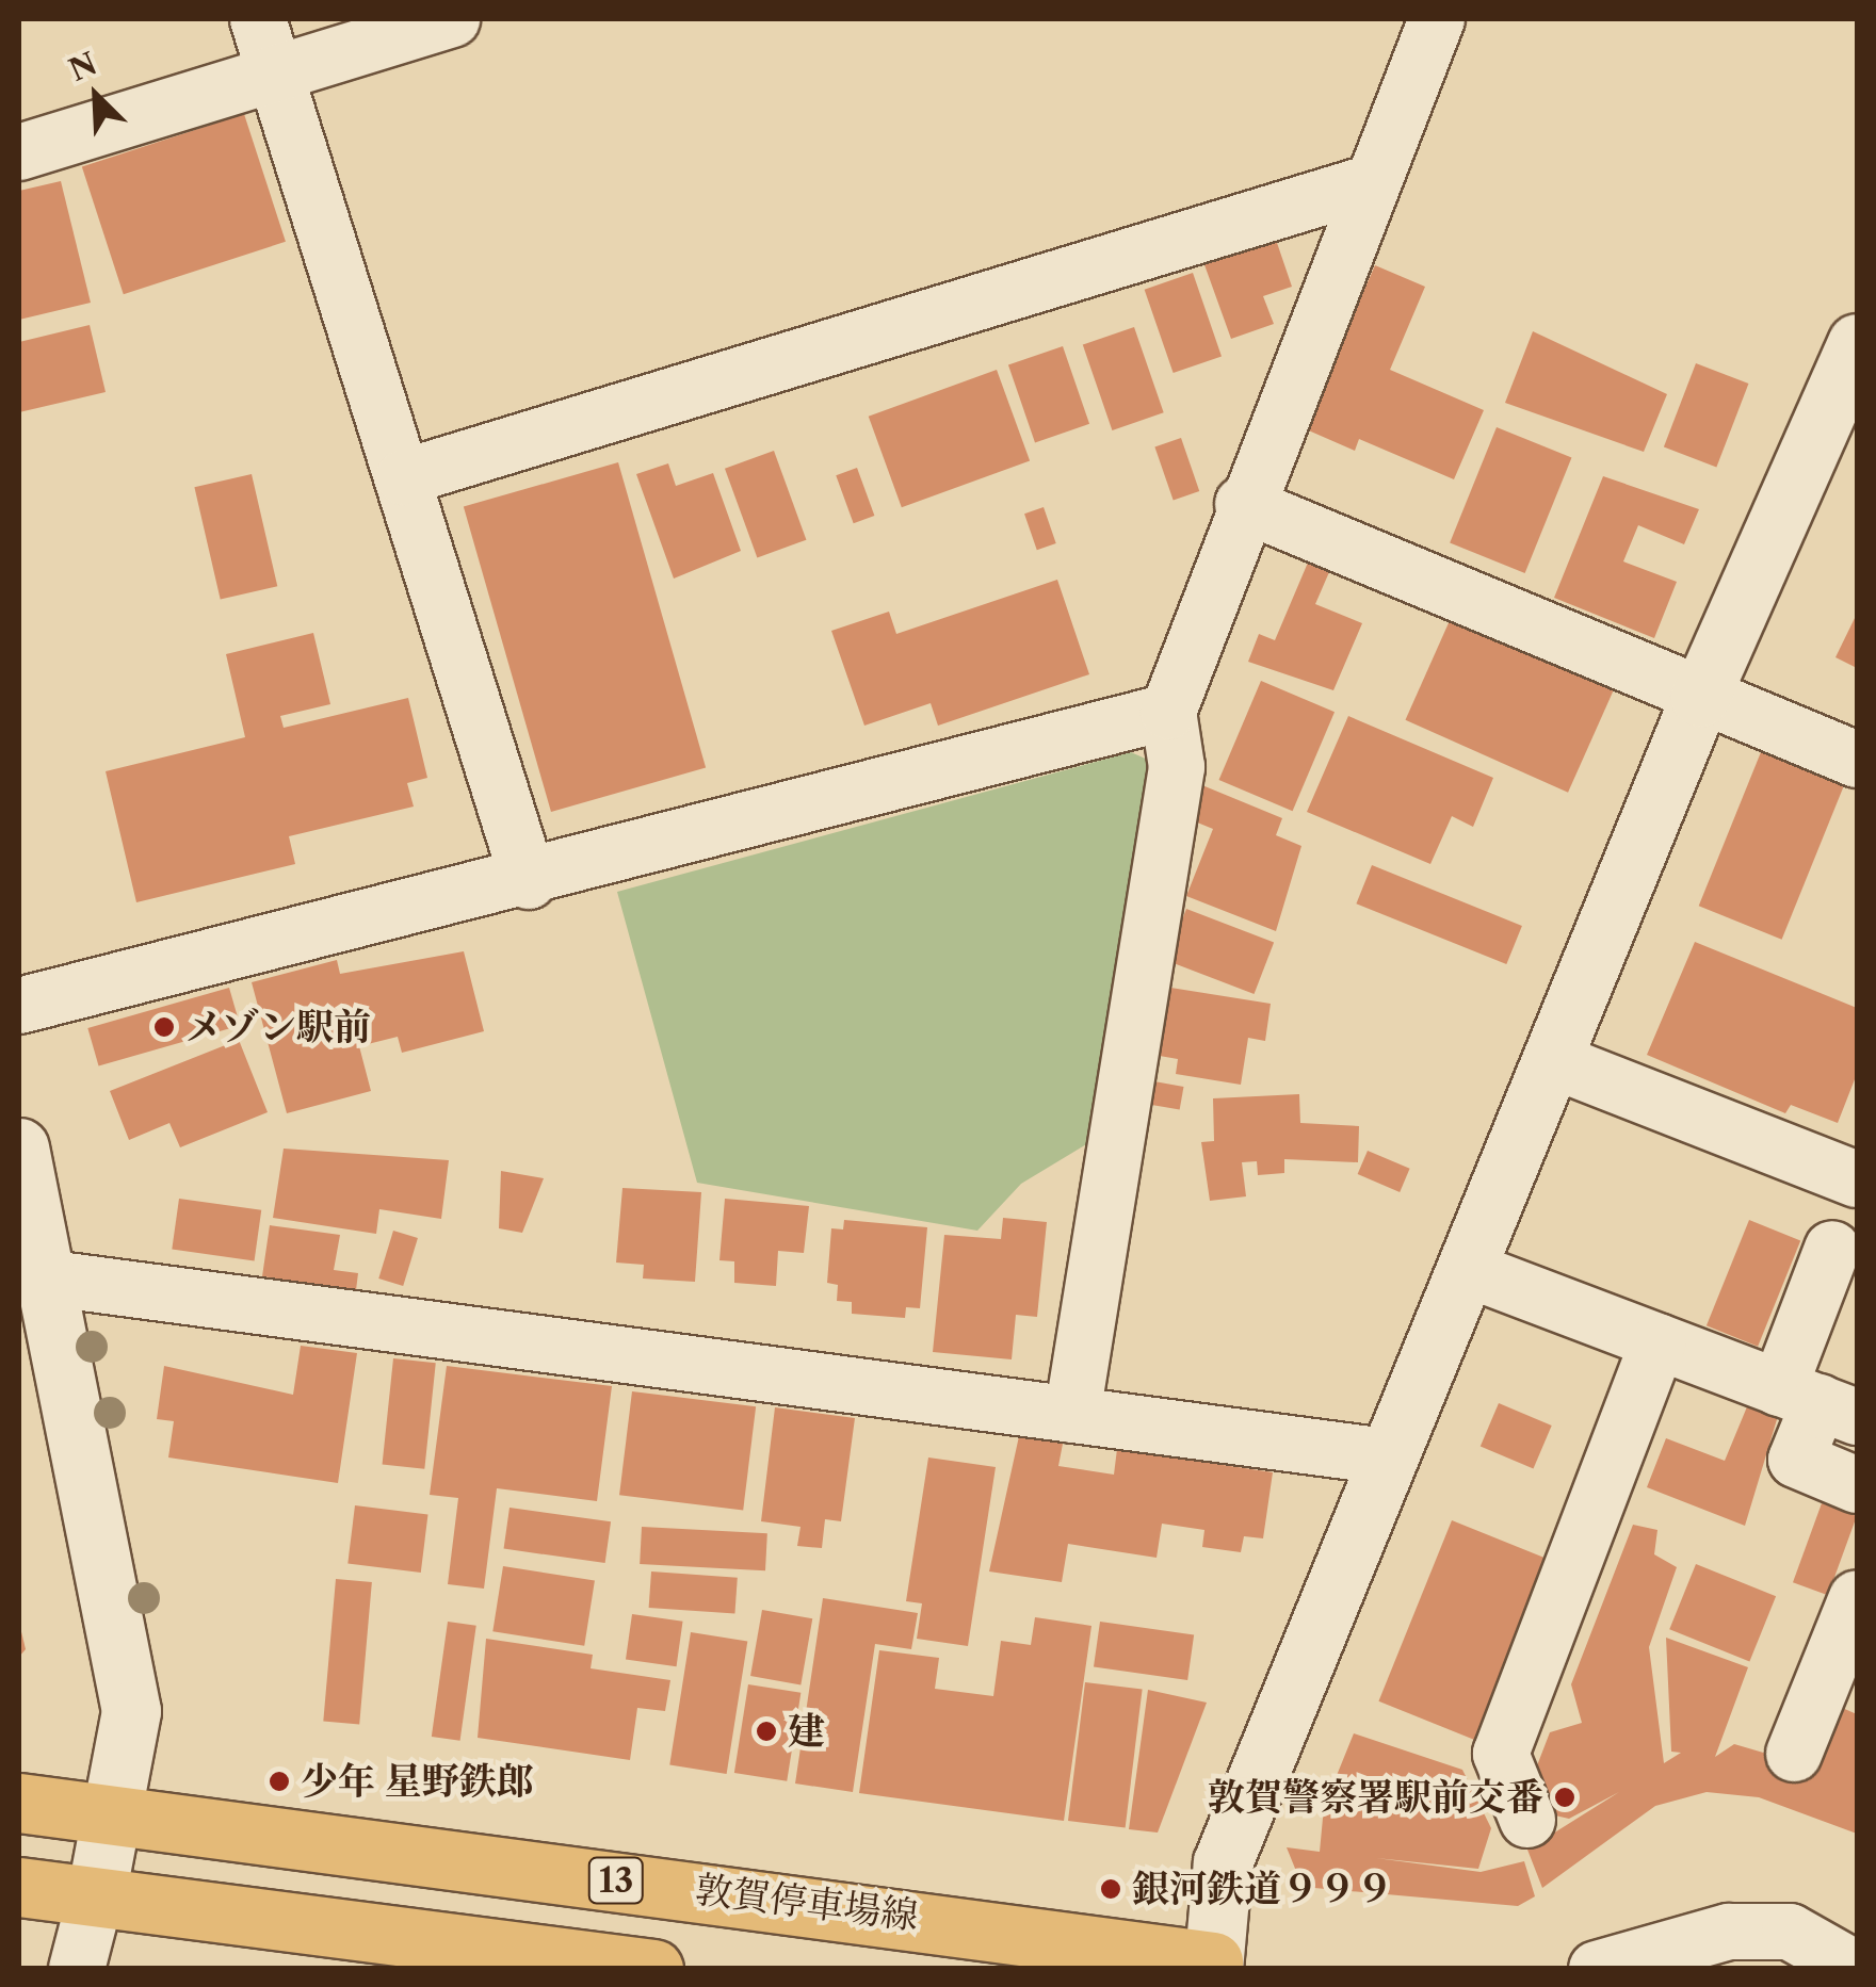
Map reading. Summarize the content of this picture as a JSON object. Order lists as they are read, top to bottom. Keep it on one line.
{"streets":{"main road":["13","敦賀停車場線"]},"places":["メゾン駅前","建","少年 星野鉄郎","敦賀警察署駅前交番","銀河鉄道９９９"],"north":"top left"}
